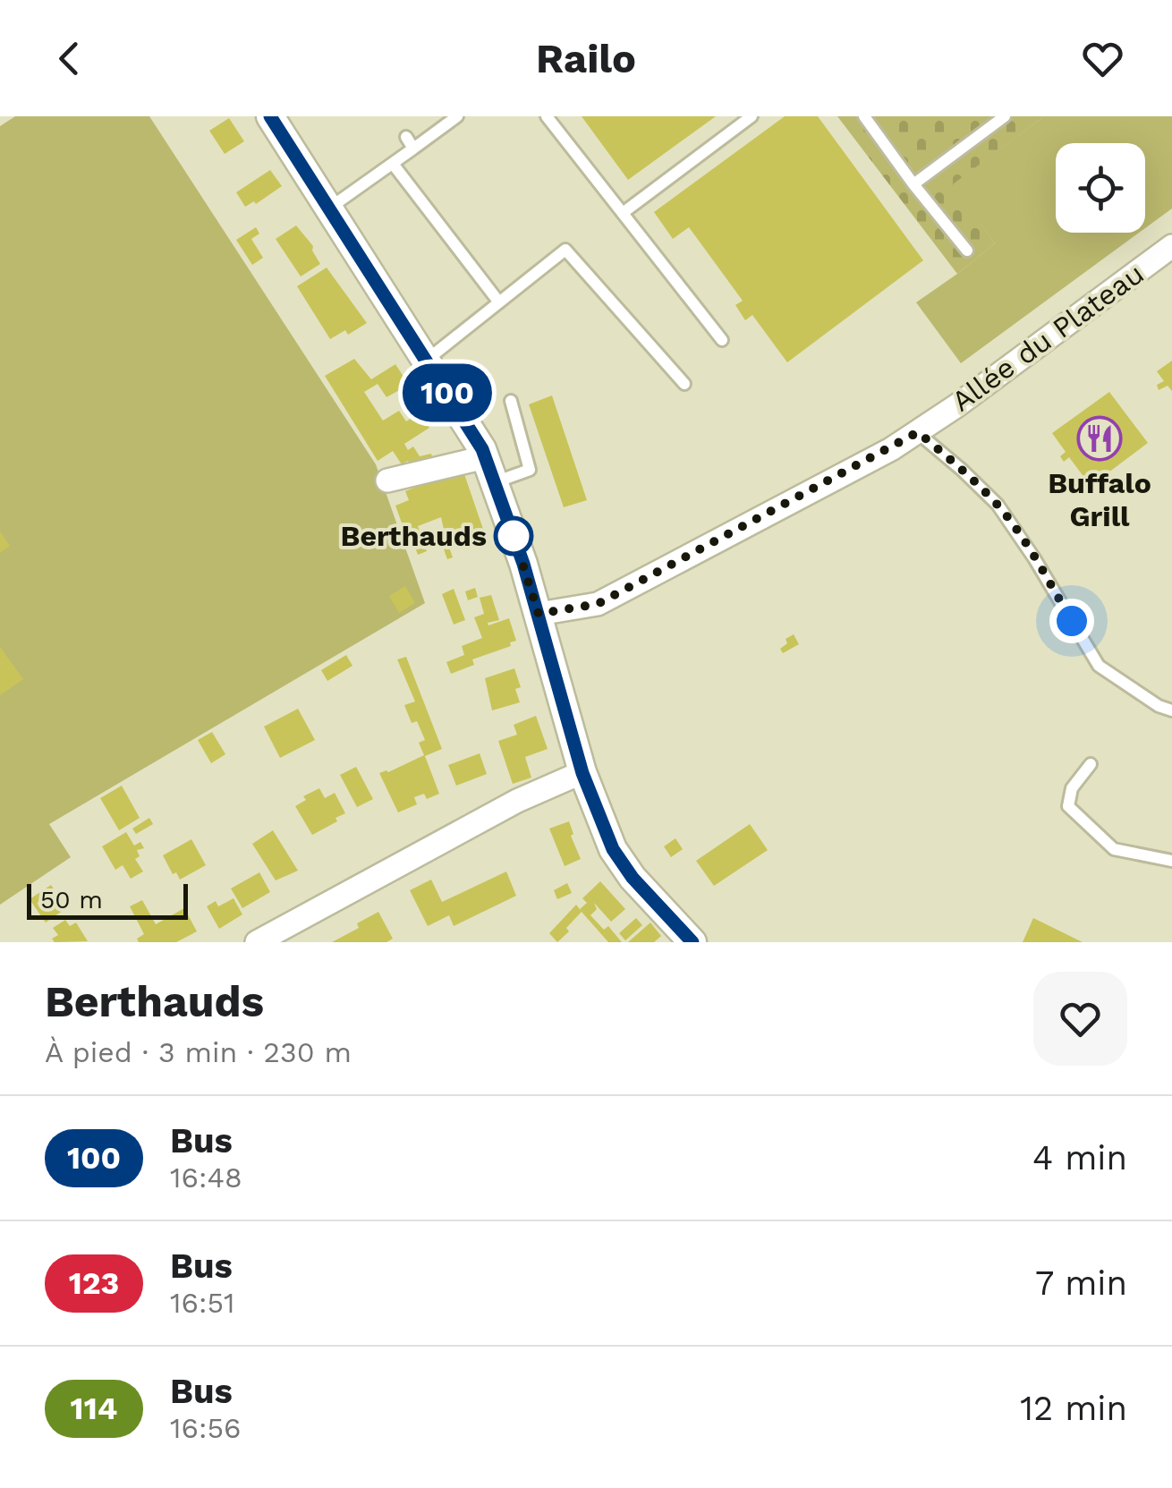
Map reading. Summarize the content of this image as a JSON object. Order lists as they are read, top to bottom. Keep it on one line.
{"streets":{"street":["Allée du Plateau"]},"places":{"restaurant":["Buffalo Grill"],"other":["Berthauds"]},"lines":["bus line 100"],"scale_bar":"50 m","page":{"header":"Railo","on_map":"100","scale":"50 m","heading":["Berthauds","À pied · 3 min · 230 m"],"list":[{"mark":"100","name":"Bus","note":"16:48","value":"4 min"},{"mark":"123","name":"Bus","note":"16:51","value":"7 min"},{"mark":"114","name":"Bus","note":"16:56","value":"12 min"}]}}
